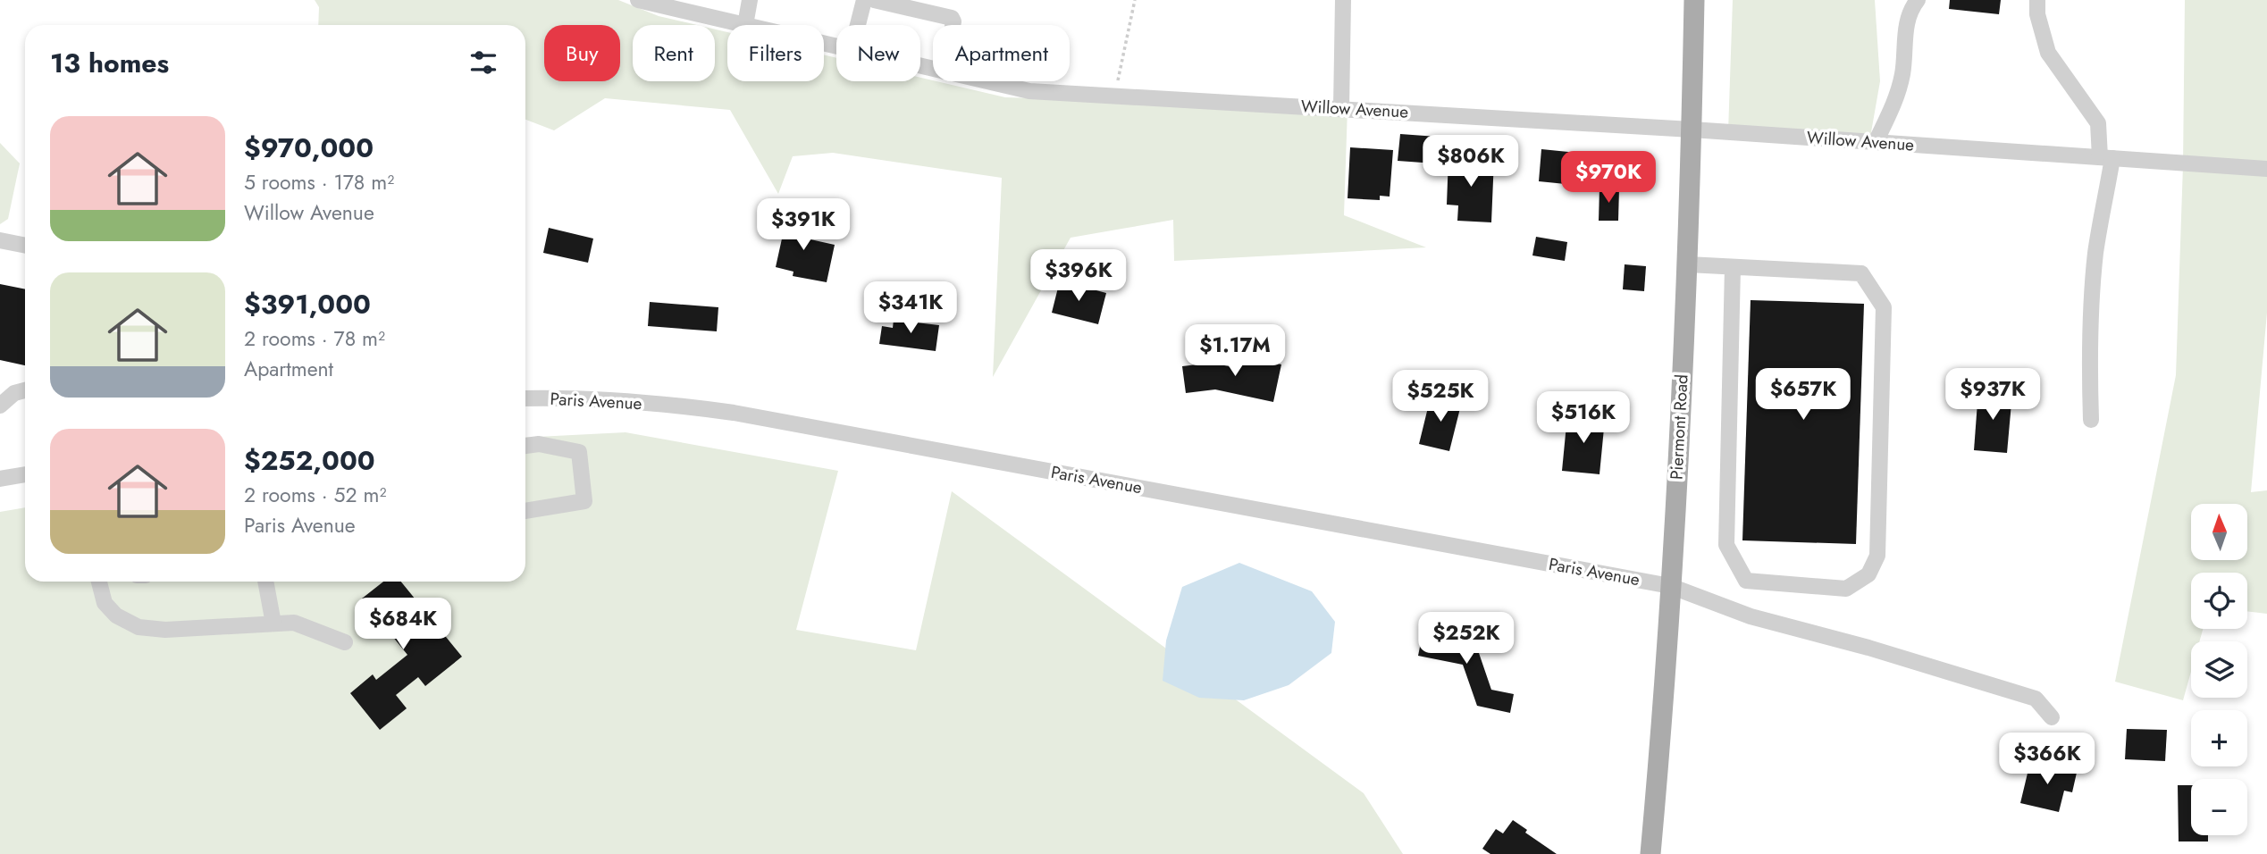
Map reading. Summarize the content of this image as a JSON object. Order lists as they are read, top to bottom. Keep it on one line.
{"streets":{"main road":["Piermont Road"],"street":["Willow Avenue","Paris Avenue"]},"crossings":[["Willow Avenue","Piermont Road"],["Paris Avenue","Piermont Road"]],"north":"top","page":{"chip":["Buy","Rent","Filters","New","Apartment"],"heading":"13 homes","list":[{"name":"$970,000","note":"5 rooms · 178 m² · Willow Avenue"},{"name":"$391,000","note":"2 rooms · 78 m² · Apartment"},{"name":"$252,000","note":"2 rooms · 52 m² · Paris Avenue"}],"price":["$806K","$970K","$391K","$396K","$341K","$1.17M","$657K","$937K","$525K","$516K","$684K","$252K","$366K"],"map_buttons":["+","−"]}}
